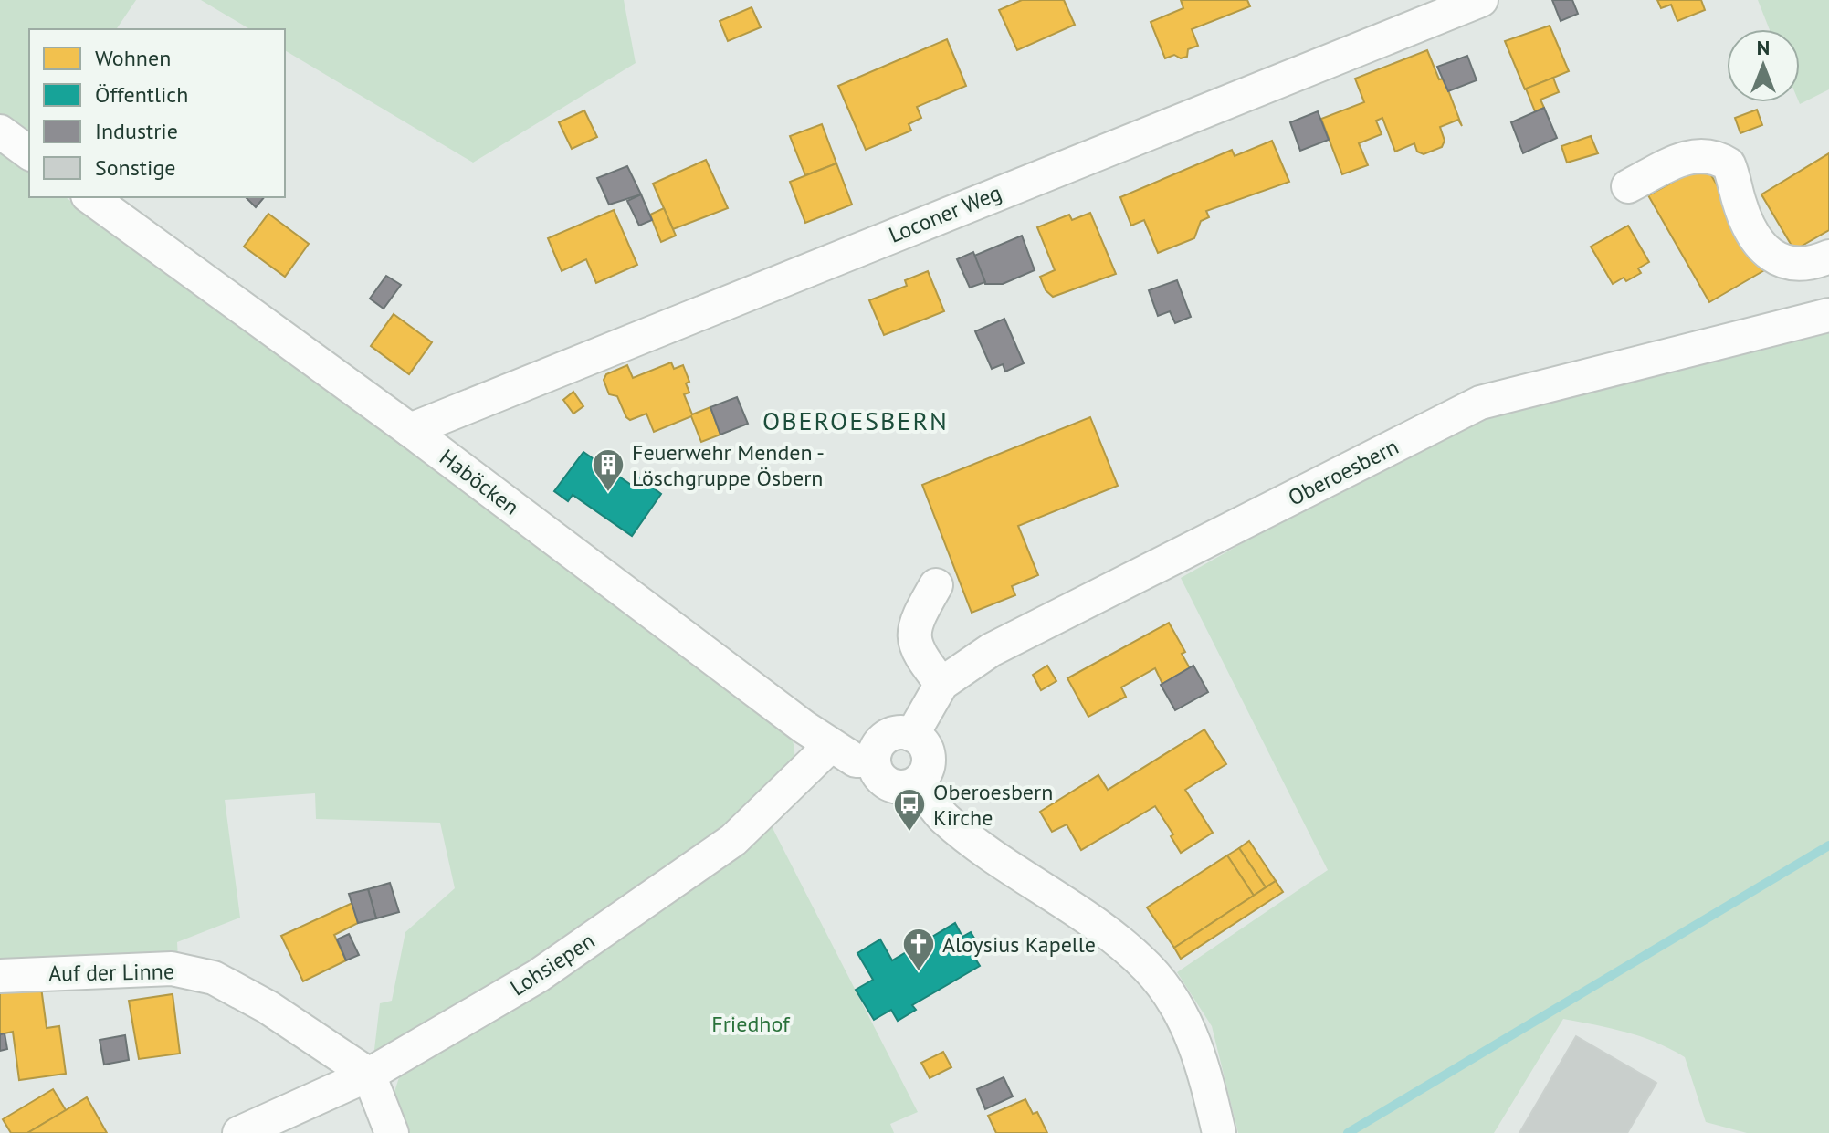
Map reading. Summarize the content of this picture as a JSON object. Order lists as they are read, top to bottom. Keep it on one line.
{"streets":{"street":["Loconer Weg","Oberoesbern","Haböcken","Lohsiepen","Auf der Linne"]},"crossings":[["Loconer Weg","Haböcken"],["Oberoesbern","Haböcken"],["Haböcken","Lohsiepen"],["Lohsiepen","Auf der Linne"]],"districts":["OBEROESBERN"],"parks":["Friedhof"],"places":{"building":["Feuerwehr Menden - Löschgruppe Ösbern"],"bus stop":["Oberoesbern Kirche"],"church":["Aloysius Kapelle"]},"legend":["Wohnen","Öffentlich","Industrie","Sonstige"],"north":"top"}
